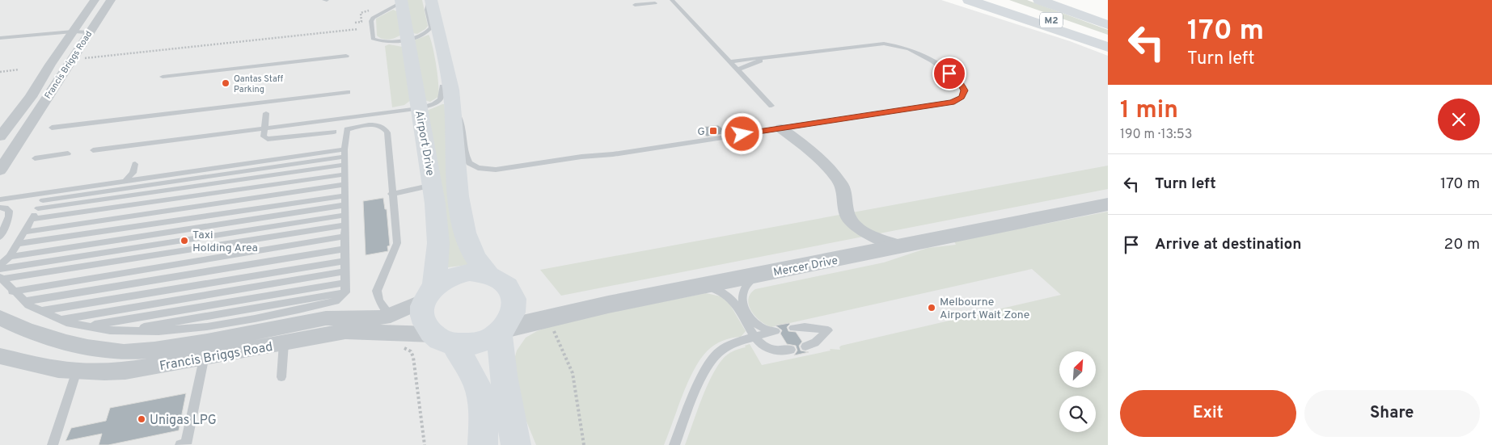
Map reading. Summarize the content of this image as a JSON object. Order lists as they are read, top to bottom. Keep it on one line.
{"streets":{"main road":["M2","Airport Drive"],"street":["Francis Briggs Road","Mercer Drive"]},"crossings":[["Francis Briggs Road","Airport Drive"],["Francis Briggs Road","Mercer Drive"],["Airport Drive","Mercer Drive"]],"places":{"other":["Qantas Staff Parking","Taxi Holding Area","Melbourne Airport Wait Zone","Unigas LPG"],"transit":["G"]},"north":"top right","page":{"turn":["170 m","Turn left"],"heading":["1 min","190 m · 13:53"],"list":[{"name":"Turn left","value":"170 m"},{"name":"Arrive at destination","value":"20 m"}],"buttons":["Exit","Share"]}}
